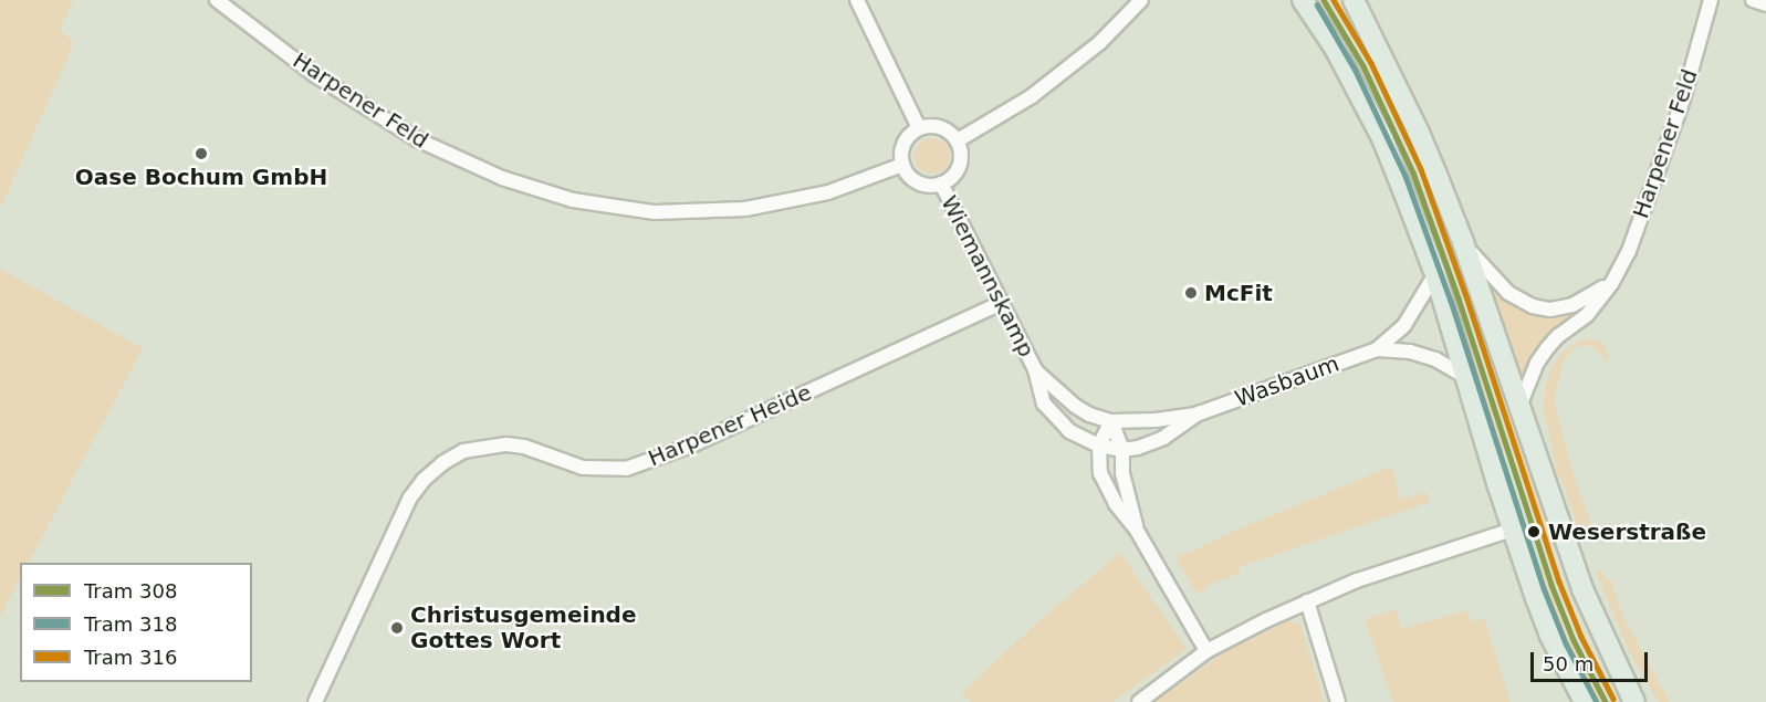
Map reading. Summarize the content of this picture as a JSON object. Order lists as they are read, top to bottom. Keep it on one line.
{"streets":{"street":["Harpener Feld","Wiemannskamp","Wasbaum","Harpener Heide"]},"crossings":[["Harpener Feld","Wiemannskamp"],["Wiemannskamp","Wasbaum"],["Wiemannskamp","Harpener Heide"]],"places":["Oase Bochum GmbH","McFit","Weserstraße","Christusgemeinde Gottes Wort"],"lines":["tram line 308","tram line 316","tram line 318"],"legend":["Tram 308","Tram 318","Tram 316"],"scale_bar":"50 m"}
